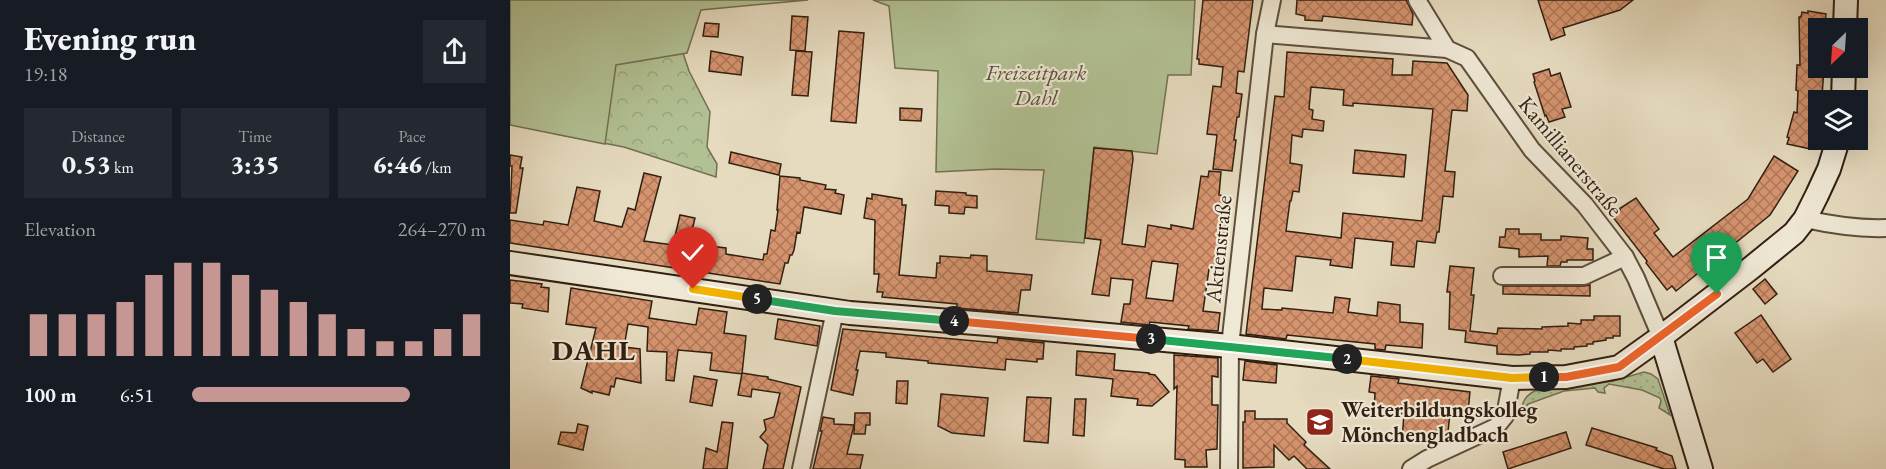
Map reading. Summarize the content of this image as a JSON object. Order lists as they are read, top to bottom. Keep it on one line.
{"streets":{"street":["Kamillianerstraße","Aktienstraße"]},"districts":["DAHL"],"parks":["Freizeitpark Dahl"],"places":{"school or university":["Weiterbildungskolleg Mönchengladbach"]},"north":"bottom left","page":{"heading":["Evening run","19:18"],"stats":[["Distance","0.53 km"],["Time","3:35"],["Pace","6:46 /km"]],"chart":["Elevation","264–270 m"],"pins":["5","4","3","2","1"],"list":[{"name":"100 m","note":"6:51"}]}}
